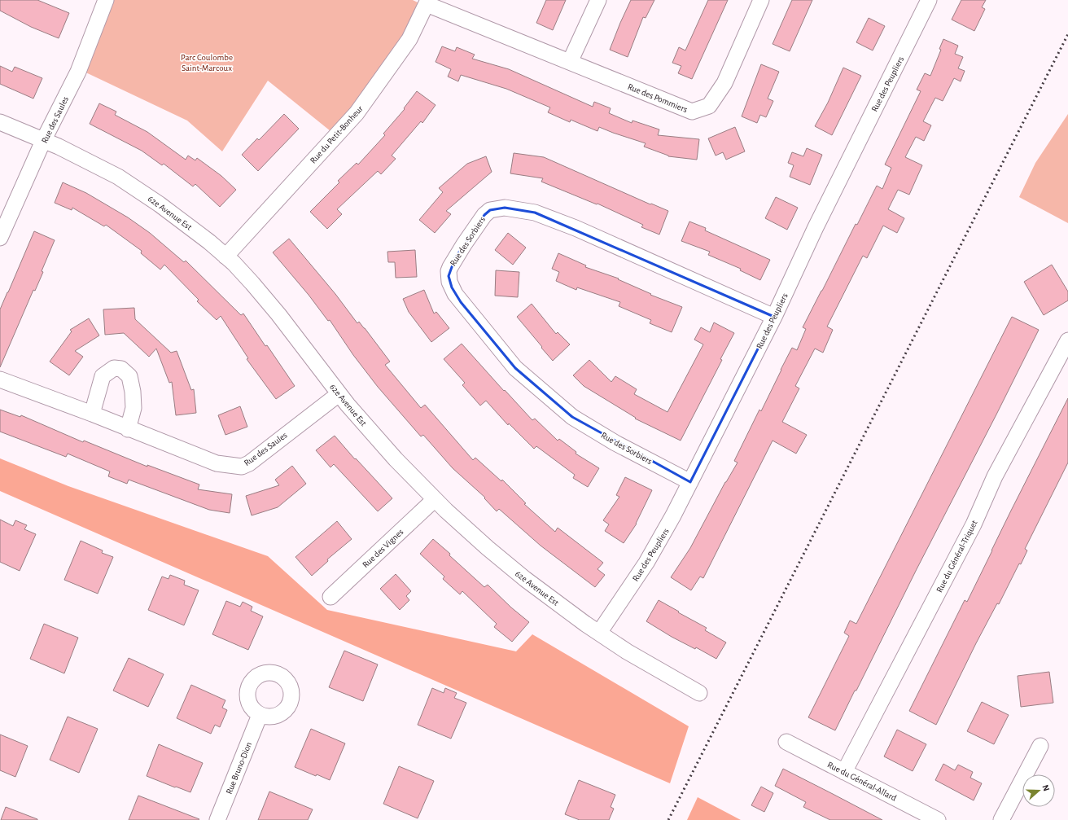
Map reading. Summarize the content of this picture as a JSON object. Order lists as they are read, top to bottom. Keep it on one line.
{"streets":{"street":["Rue des Peupliers","Rue des Pommiers","Rue des Saules","Rue du Petit-Bonheur","62e Avenue Est","Rue des Sorbiers","Rue des Vignes","Rue du Général-Triquet","Rue Bruno-Dion","Rue du Général-Allard"]},"crossings":[["Rue des Peupliers","62e Avenue Est"],["Rue des Peupliers","Rue des Sorbiers"],["Rue des Pommiers","Rue du Petit-Bonheur"],["Rue des Saules","62e Avenue Est"],["Rue du Petit-Bonheur","62e Avenue Est"],["62e Avenue Est","Rue des Vignes"],["Rue du Général-Triquet","Rue du Général-Allard"]],"parks":["Parc Coulombe Saint-Marcoux"],"north":"right"}
